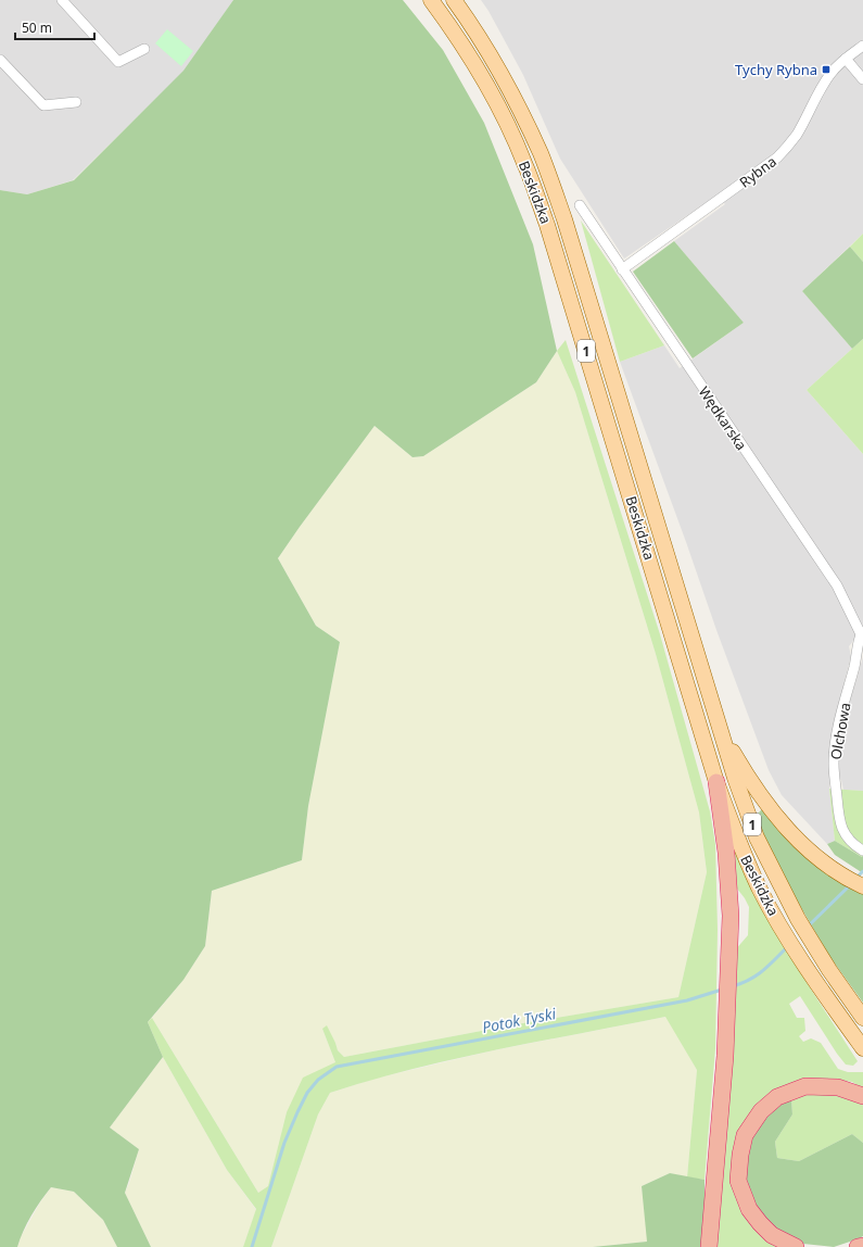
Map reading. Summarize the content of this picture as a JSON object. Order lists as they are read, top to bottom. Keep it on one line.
{"streets":{"main road":["Beskidzka","1"],"street":["Rybna","Wędkarska","Olchowa"]},"crossings":[["Rybna","Wędkarska"],["Wędkarska","Olchowa"]],"water":["Potok Tyski"],"places":{"transit":["Tychy Rybna"]},"scale_bar":"50 m"}
